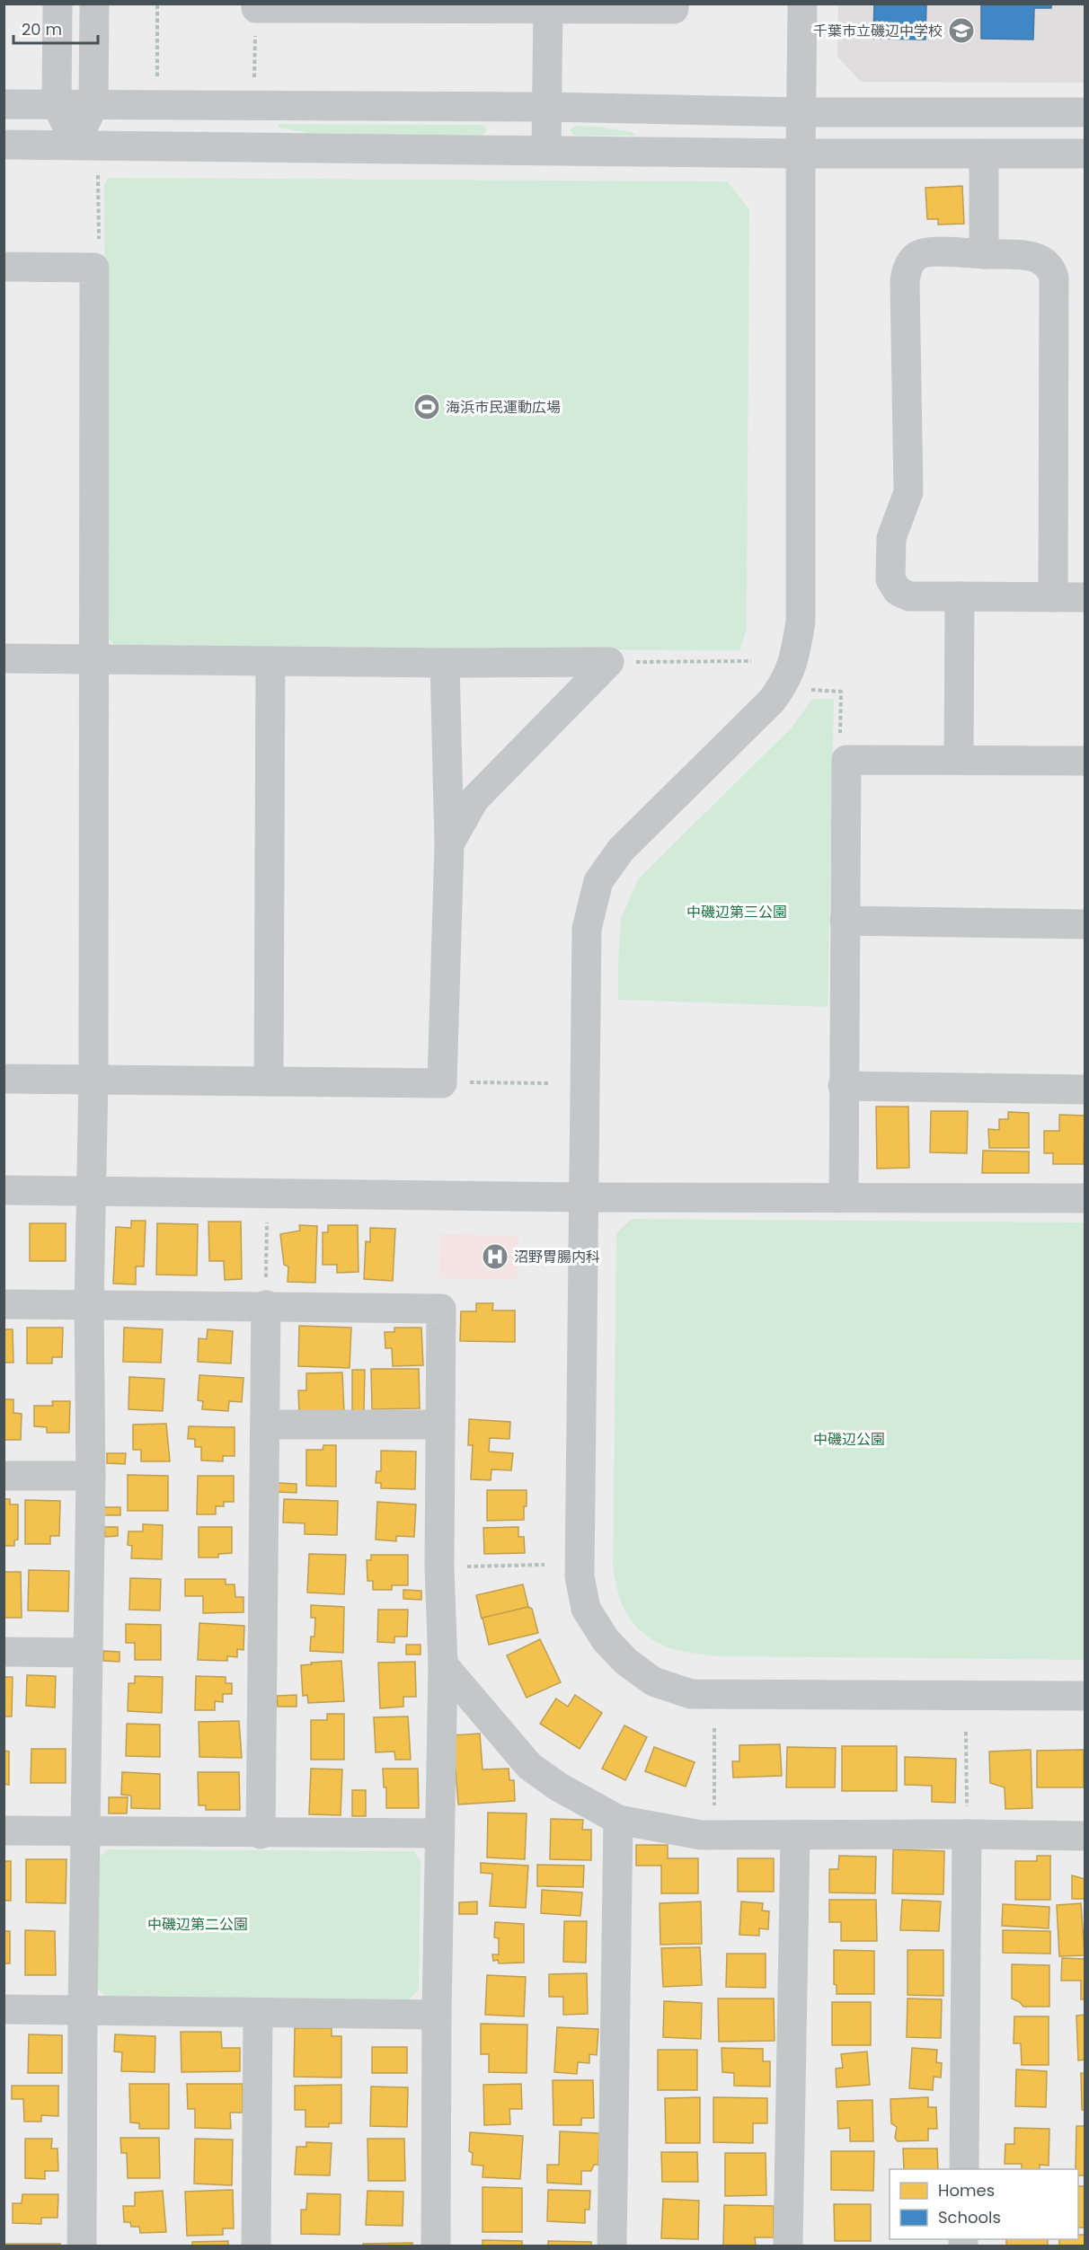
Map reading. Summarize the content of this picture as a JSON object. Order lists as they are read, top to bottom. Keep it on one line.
{"parks":["中磯辺第三公園","中磯辺公園","中磯辺第二公園"],"places":{"school or university":["千葉市立磯辺中学校"],"sports":["海浜市民運動広場"],"hospital":["沼野胃腸内科"]},"legend":["Homes","Schools"],"scale_bar":"20 m"}
